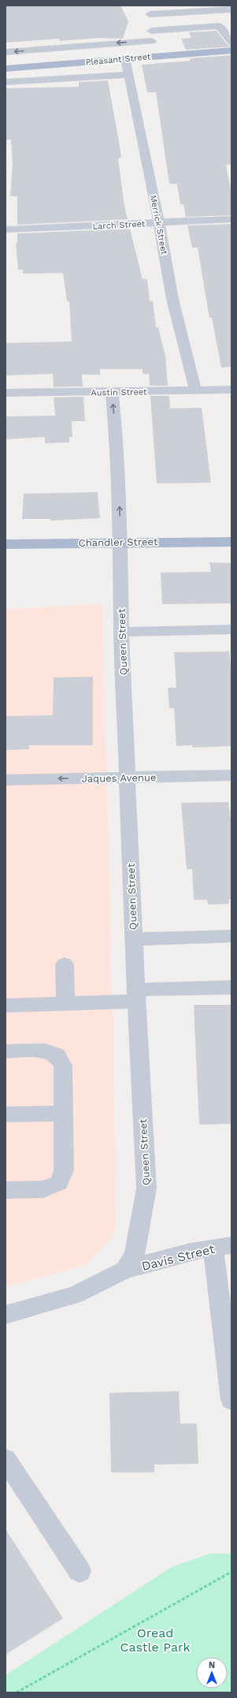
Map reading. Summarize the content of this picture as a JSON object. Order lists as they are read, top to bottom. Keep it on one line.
{"streets":{"main road":["Pleasant Street","Chandler Street"],"street":["Larch Street","Merrick Street","Austin Street","Queen Street","Jaques Avenue","Davis Street"]},"crossings":[["Pleasant Street","Merrick Street"],["Larch Street","Merrick Street"],["Merrick Street","Austin Street"],["Austin Street","Queen Street"],["Chandler Street","Queen Street"],["Queen Street","Jaques Avenue"],["Queen Street","Davis Street"]],"one_way":["Jaques Avenue"],"parks":["Oread Castle Park"],"north":"top"}
